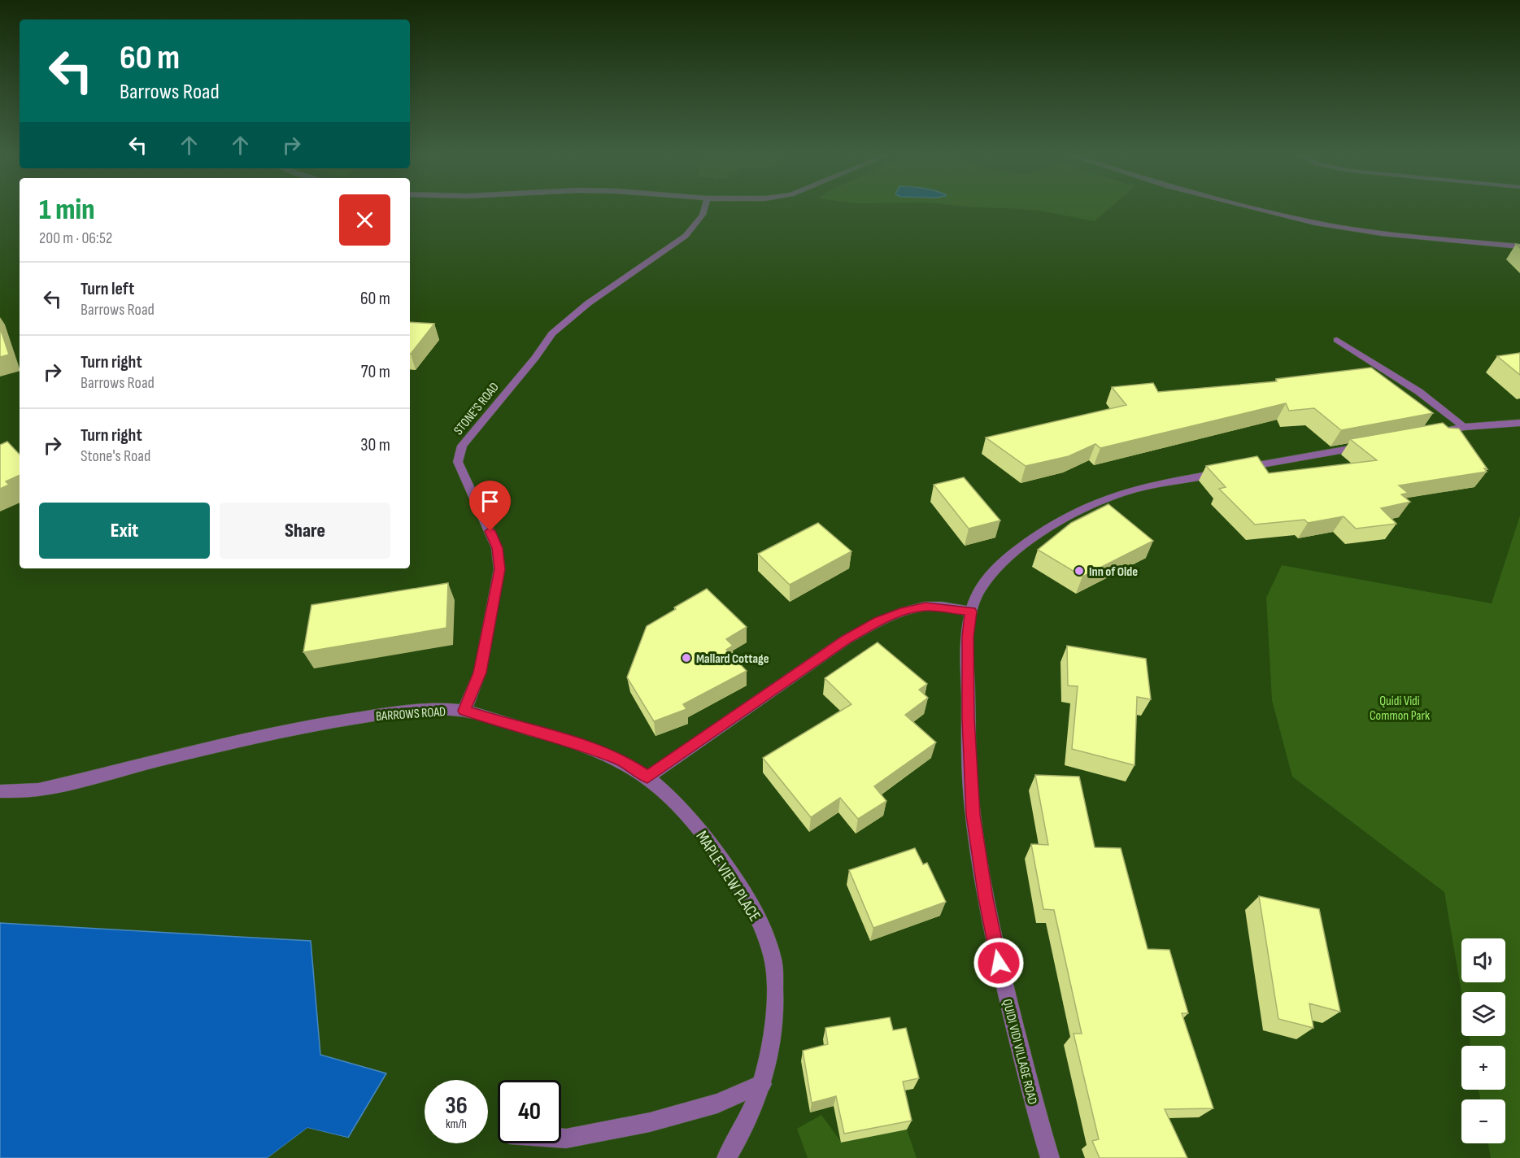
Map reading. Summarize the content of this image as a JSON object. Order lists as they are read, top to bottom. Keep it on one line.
{"streets":{"street":["STONE'S ROAD","BARROWS ROAD","MAPLE VIEW PLACE","QUIDI VIDI VILLAGE ROAD"]},"crossings":[["STONE'S ROAD","BARROWS ROAD"],["BARROWS ROAD","MAPLE VIEW PLACE"]],"parks":["Quidi Vidi Common Park"],"places":["Inn of Olde","Mallard Cottage"],"page":{"turn":["60 m","Barrows Road"],"heading":["1 min","200 m · 06:52"],"list":[{"name":"Turn left","note":"Barrows Road","value":"60 m"},{"name":"Turn right","note":"Barrows Road","value":"70 m"},{"name":"Turn right","note":"Stone's Road","value":"30 m"}],"buttons":["Exit","Share"],"map_buttons":["+","−"],"speed":"36 km/h","limit":"40"}}
